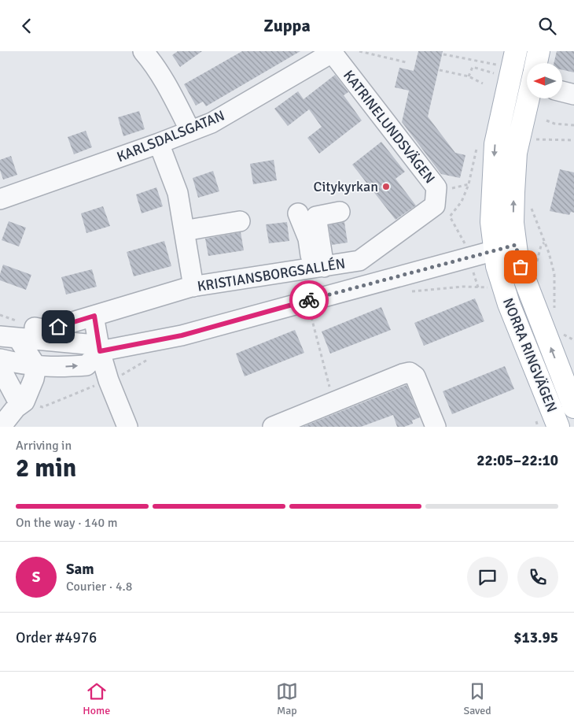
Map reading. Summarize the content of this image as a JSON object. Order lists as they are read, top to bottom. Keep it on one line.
{"streets":{"main road":["NORRA RINGVÄGEN"],"street":["KATRINELUNDSVÄGEN","KARLSDALSGATAN","KRISTIANSBORGSALLÉN"]},"crossings":[["KATRINELUNDSVÄGEN","KARLSDALSGATAN"],["KATRINELUNDSVÄGEN","KRISTIANSBORGSALLÉN"],["KRISTIANSBORGSALLÉN","NORRA RINGVÄGEN"]],"places":["Citykyrkan"],"north":"left","page":{"header":"Zuppa","heading":["2 min","Arriving in","22:05–22:10"],"panel":["Sam","Courier · 4.8","Order #4976","$13.95"],"bar":"On the way · 140 m","round":"S","tabs":["Home","Map","Saved"]}}
